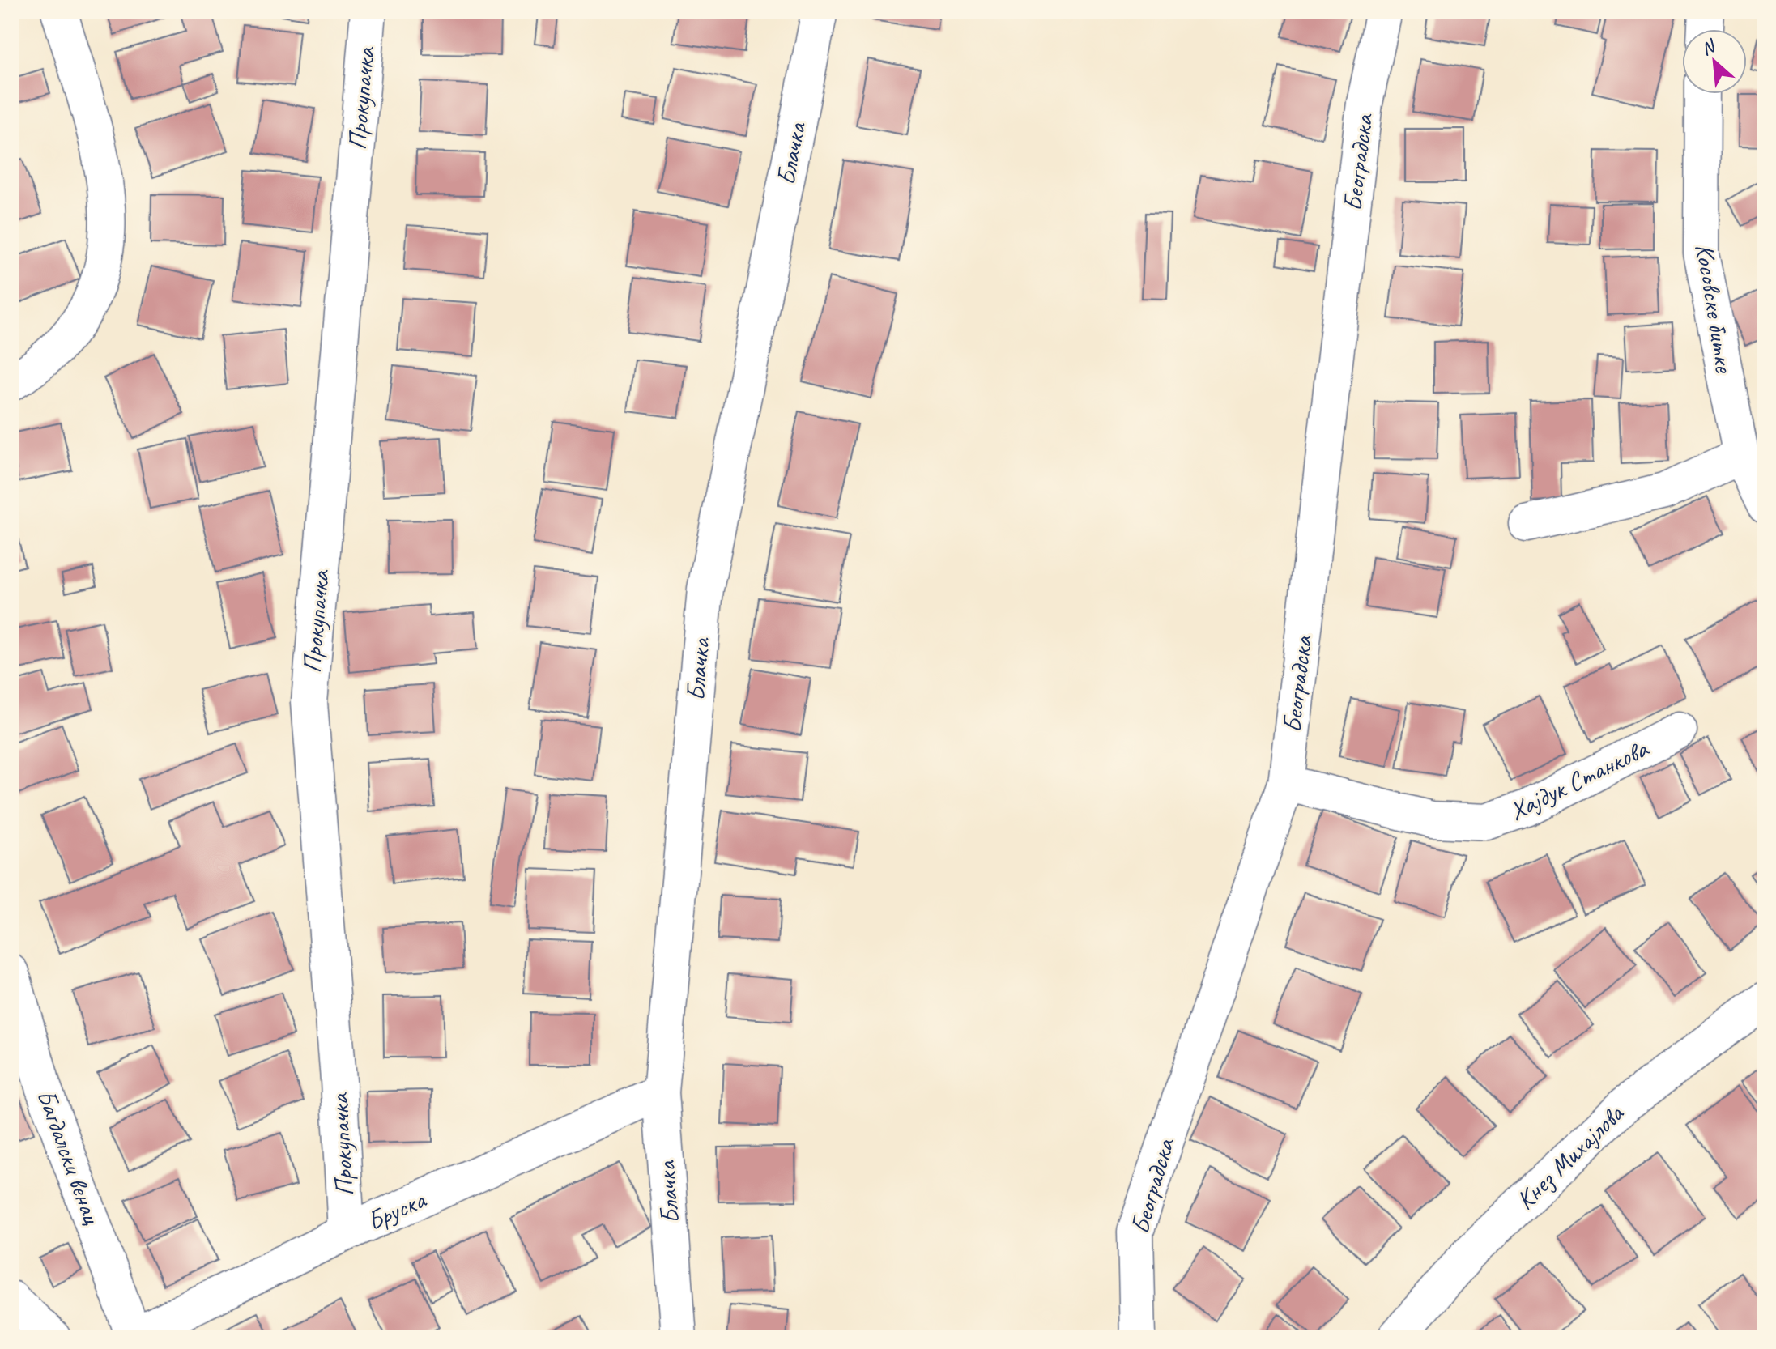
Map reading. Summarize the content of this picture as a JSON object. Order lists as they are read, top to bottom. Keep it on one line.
{"streets":{"street":["Прокупачка","Блачка","Београдска","Косовске битке","Хајдук Станкова","Багдалски венац","Кнез Михајлова","Бруска"]},"crossings":[["Прокупачка","Бруска"],["Блачка","Бруска"],["Београдска","Хајдук Станкова"],["Багдалски венац","Бруска"]],"north":"top left"}
